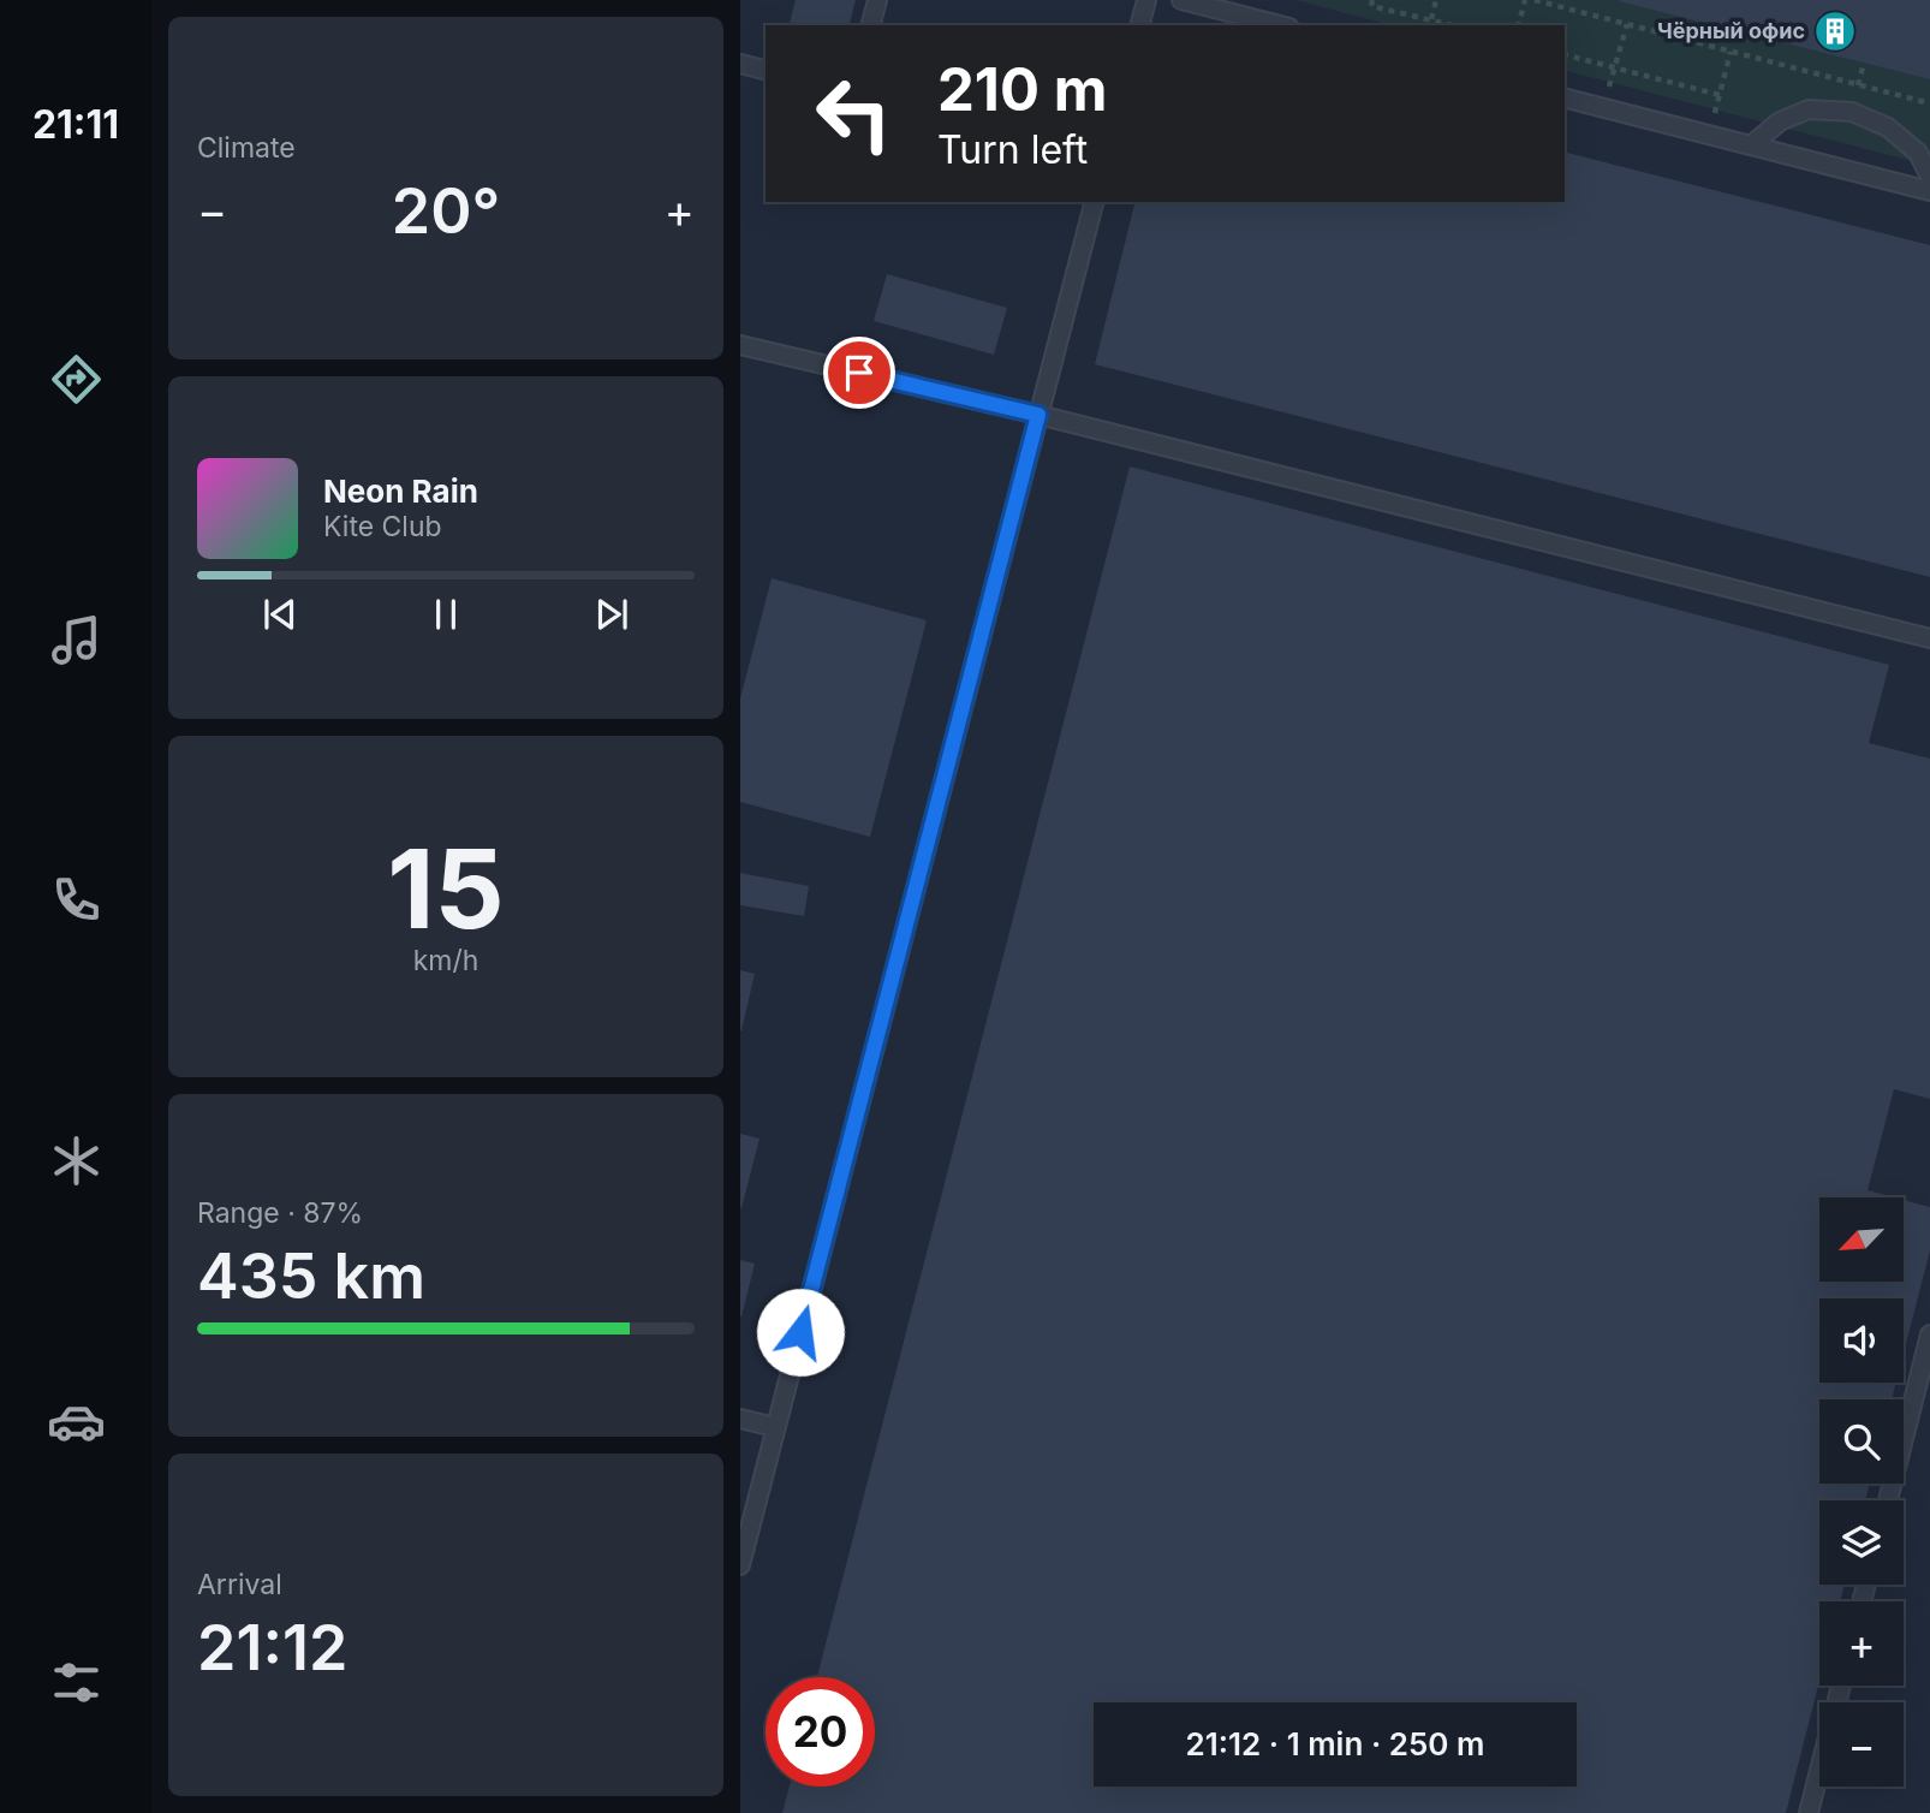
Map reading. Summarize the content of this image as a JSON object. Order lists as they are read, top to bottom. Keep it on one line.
{"places":{"building":["Чёрный офис"]},"north":"bottom left","page":{"tabs":"21:11","tile":["Climate",["15","km/h"],["Range · 87%","435 km"],["Arrival","21:12"]],"turn":["210 m","Turn left"],"heat":["−","20°","+"],"song":["Neon Rain","Kite Club"],"map_buttons":["+","−"],"limit":"20","trip":"21:12 · 1 min · 250 m"}}
